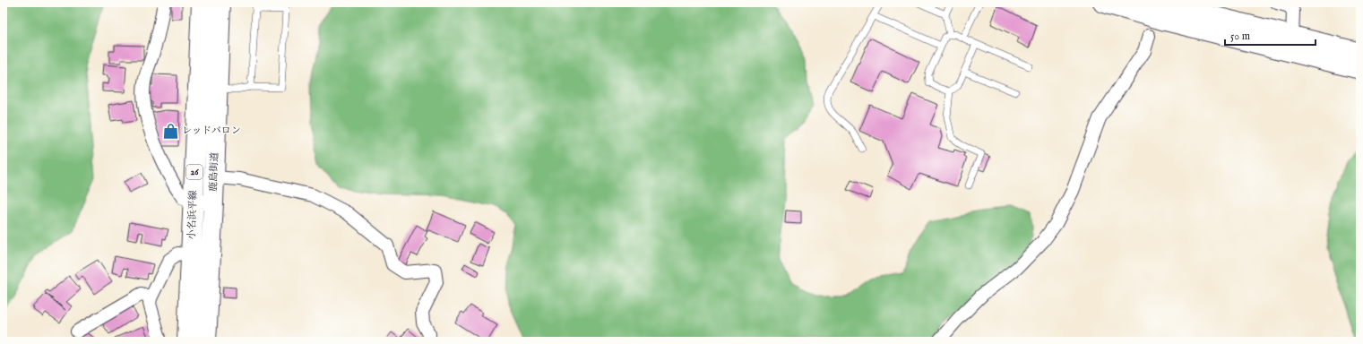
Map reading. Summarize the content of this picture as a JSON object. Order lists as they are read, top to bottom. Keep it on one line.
{"streets":{"main road":["26","鹿島街道","小名浜平線"]},"places":{"shop":["レッドバロン"]},"scale_bar":"50 m"}
